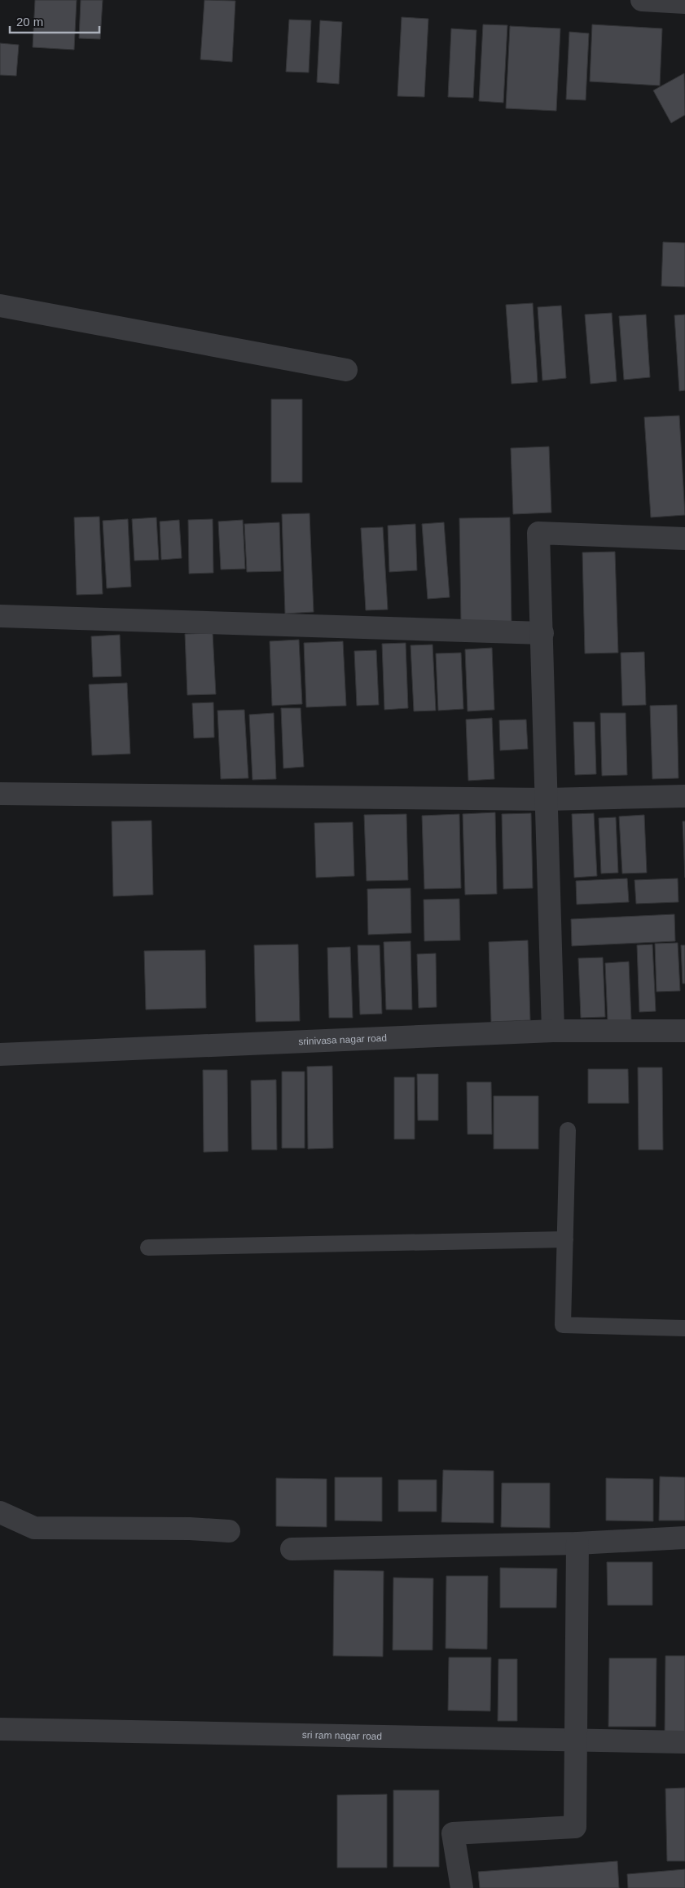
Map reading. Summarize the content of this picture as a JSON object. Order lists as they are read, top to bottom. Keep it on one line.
{"streets":{"street":["srinivasa nagar road","sri ram nagar road"]},"scale_bar":"20 m"}
